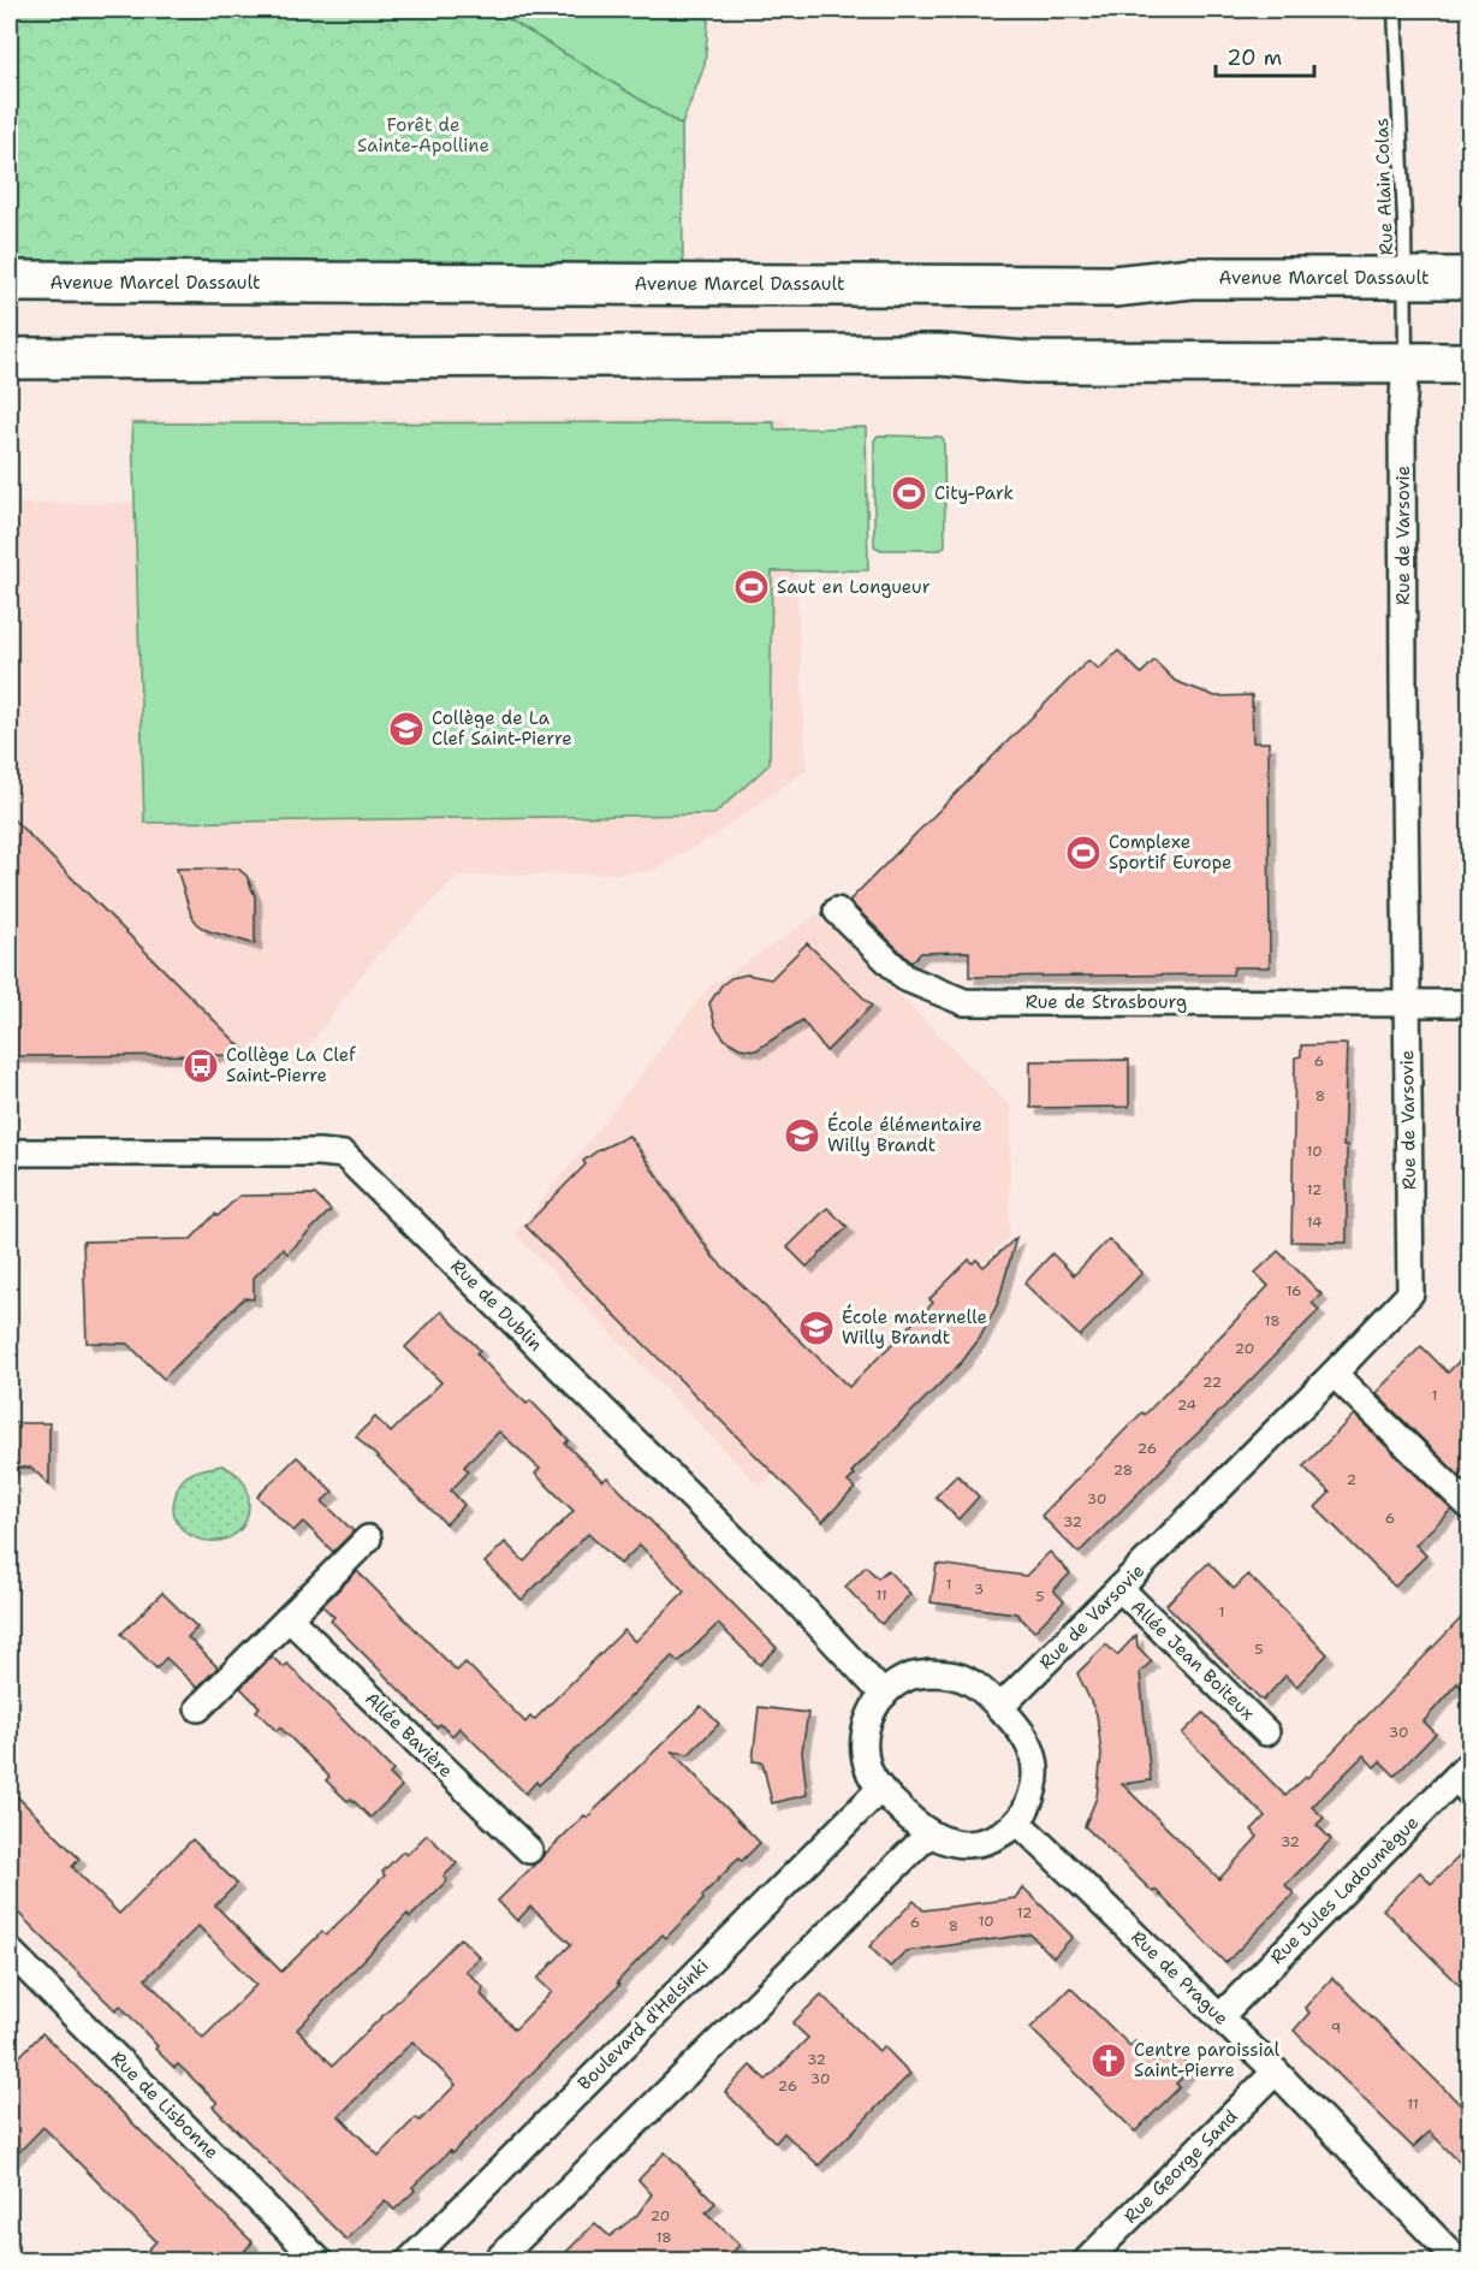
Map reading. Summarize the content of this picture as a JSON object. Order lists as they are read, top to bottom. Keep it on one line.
{"streets":{"main road":["Avenue Marcel Dassault"],"street":["Rue de Varsovie","Rue de Strasbourg","Rue de Dublin","Allée Jean Boiteux","Allée Bavière","Rue Jules Ladoumègue","Rue de Prague","Boulevard d'Helsinki","Rue de Lisbonne","Rue George Sand"],"lane":["Rue Alain Colas"]},"crossings":[["Rue Alain Colas","Avenue Marcel Dassault"],["Rue Alain Colas","Rue de Varsovie"],["Rue de Varsovie","Rue de Strasbourg"],["Rue de Varsovie","Rue de Dublin"],["Rue de Varsovie","Allée Jean Boiteux"],["Rue de Varsovie","Rue de Prague"],["Rue de Varsovie","Boulevard d'Helsinki"],["Rue de Dublin","Rue de Prague"],["Rue de Dublin","Boulevard d'Helsinki"],["Rue Jules Ladoumègue","Rue de Prague"],["Rue de Prague","Boulevard d'Helsinki"],["Rue de Prague","Rue George Sand"]],"parks":["Forêt de Sainte-Apolline"],"places":{"sports":["City-Park","Saut en Longueur","Complexe Sportif Europe"],"school or university":["Collège de La Clef Saint-Pierre","École élémentaire Willy Brandt","École maternelle Willy Brandt"],"bus stop":["Collège La Clef Saint-Pierre"],"church":["Centre paroissial Saint-Pierre"]},"house_numbers":["6","8","10","12","14","16","18","20","22","1","24","26","28","2","30","6","32","1","3","11","5","1","5","30","32","12","10","6","8","9","32","30","26","11","20","18"],"scale_bar":"20 m"}
